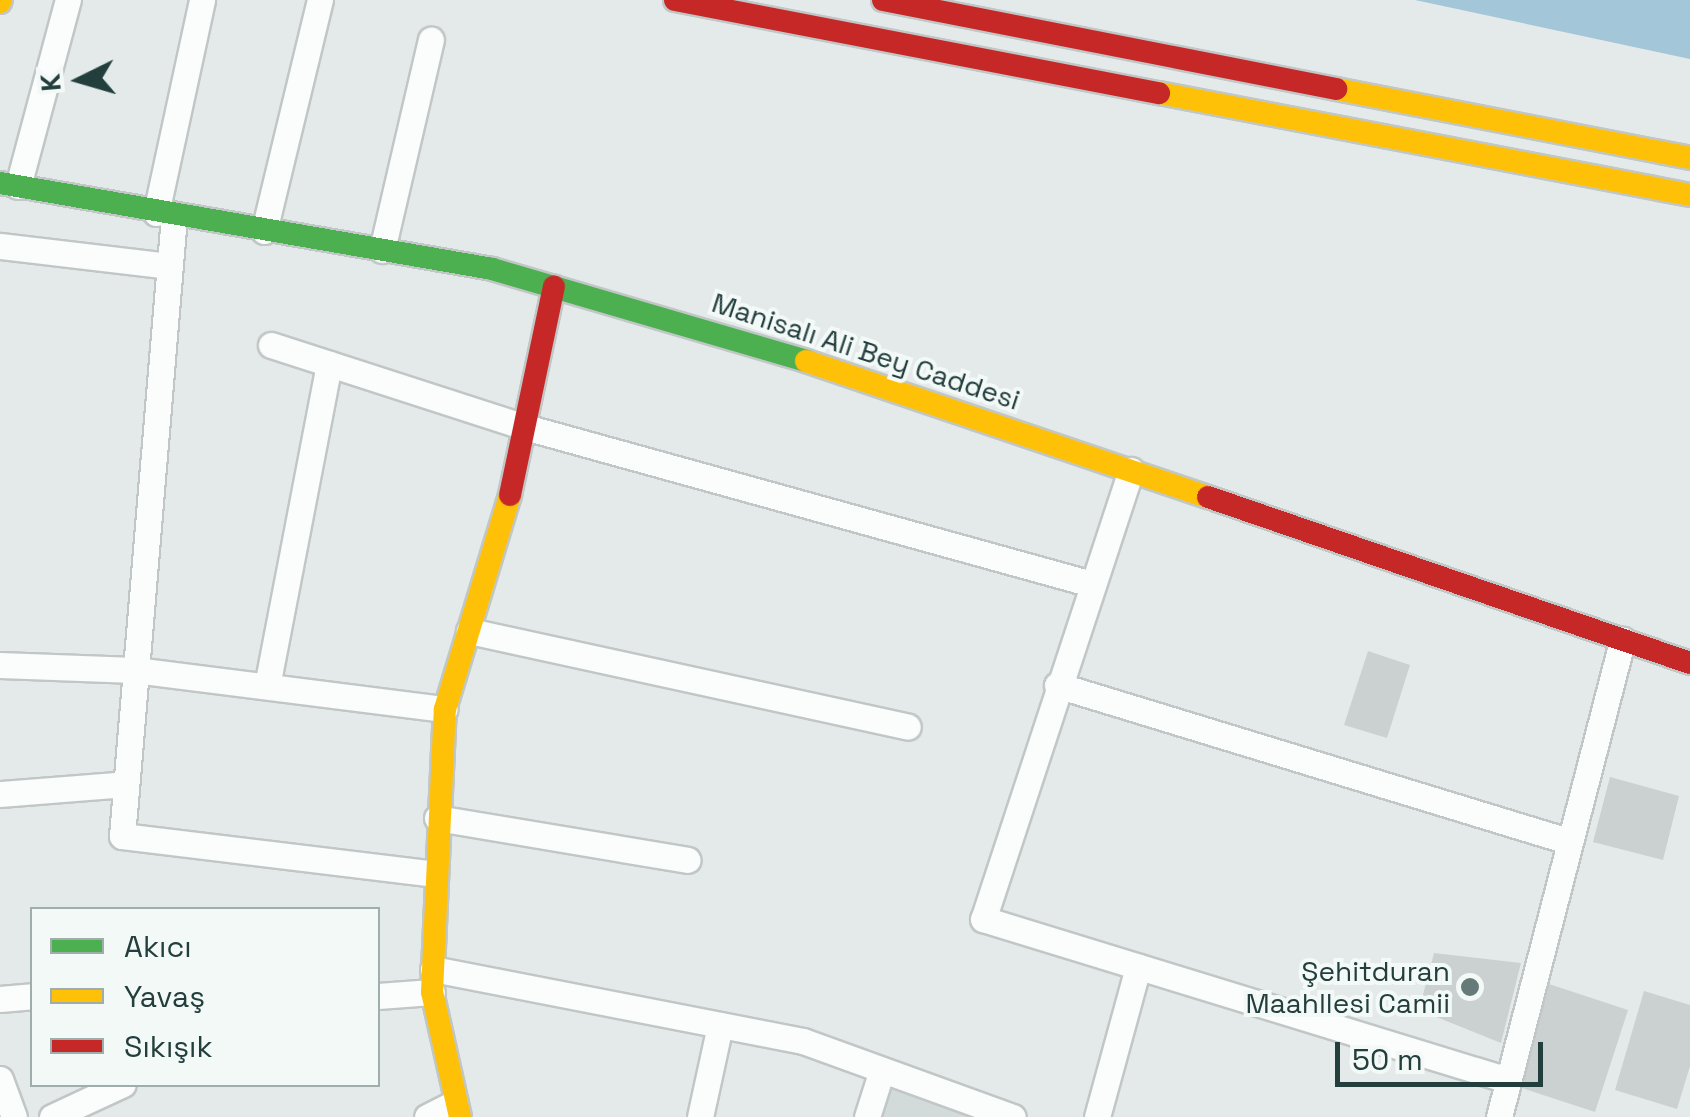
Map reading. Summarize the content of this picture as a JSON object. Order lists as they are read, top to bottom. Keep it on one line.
{"streets":{"street":["Manisalı Ali Bey Caddesi"]},"places":["Şehitduran Maahllesi Camii"],"legend":["Akıcı","Yavaş","Sıkışık"],"scale_bar":"50 m","north":"left"}
